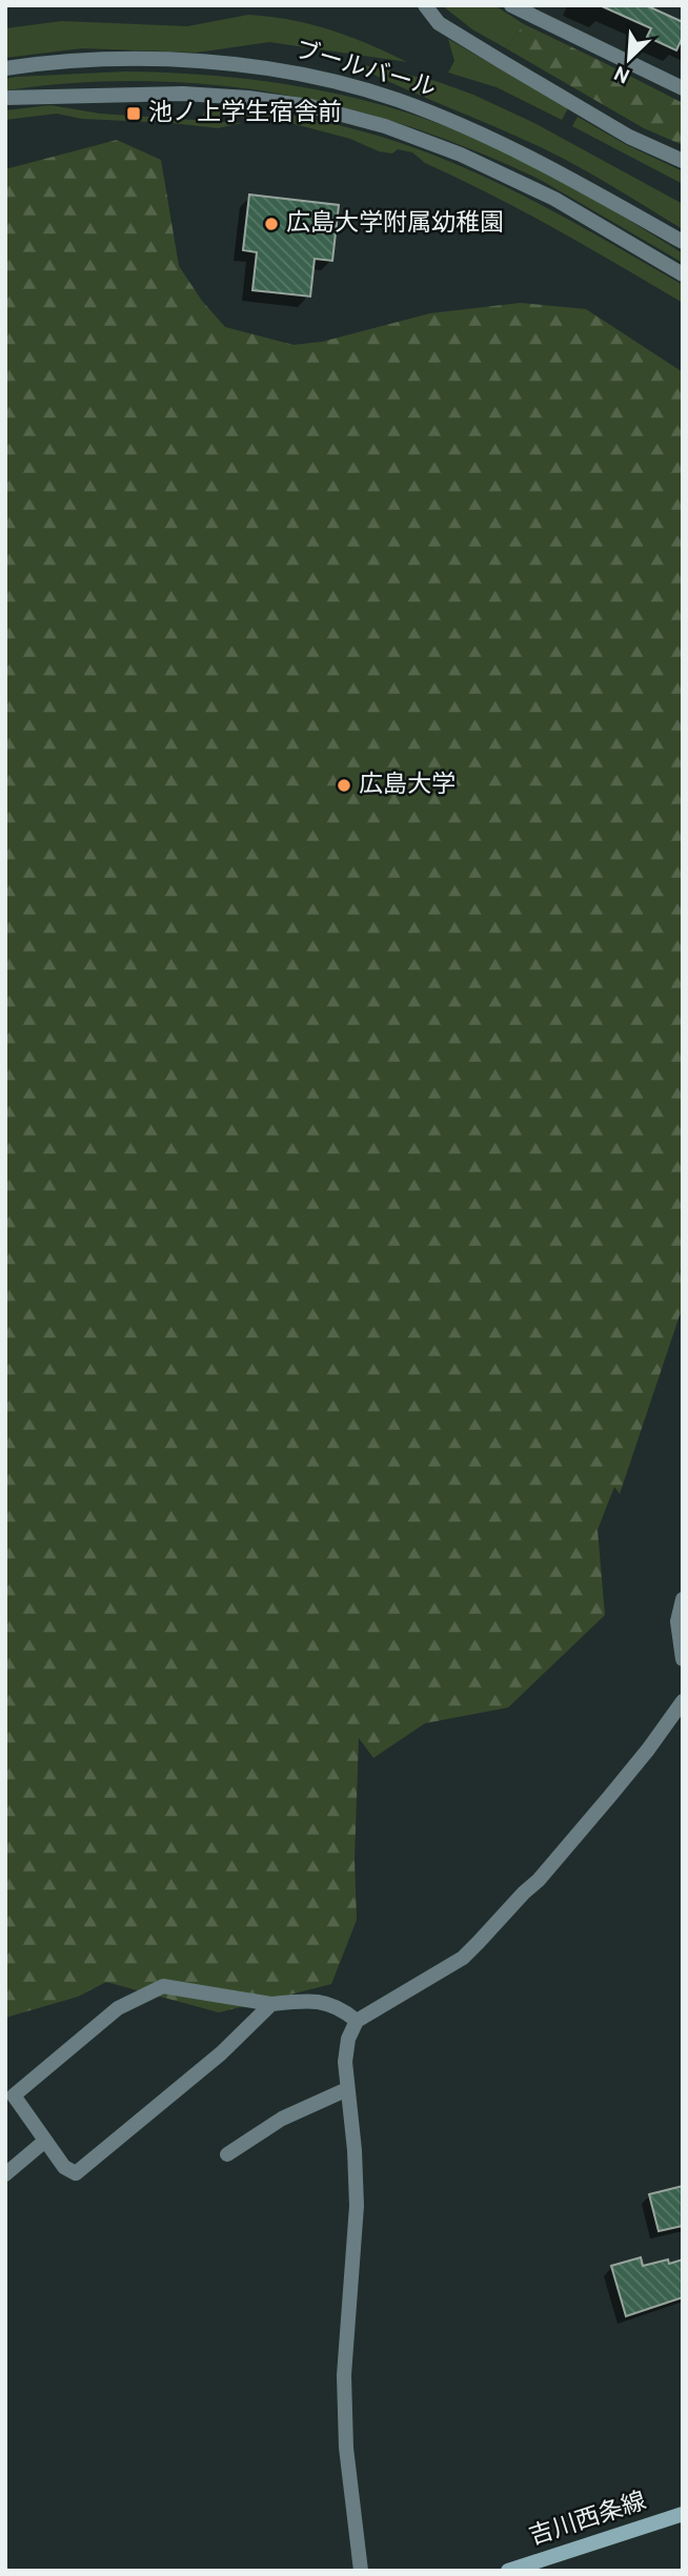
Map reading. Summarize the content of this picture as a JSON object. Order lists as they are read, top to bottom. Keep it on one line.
{"streets":{"main road":["吉川西条線"],"street":["ブールバール"]},"places":{"transit":["池ノ上学生宿舎前"],"other":["広島大学附属幼稚園","広島大学"]},"north":"bottom left"}
